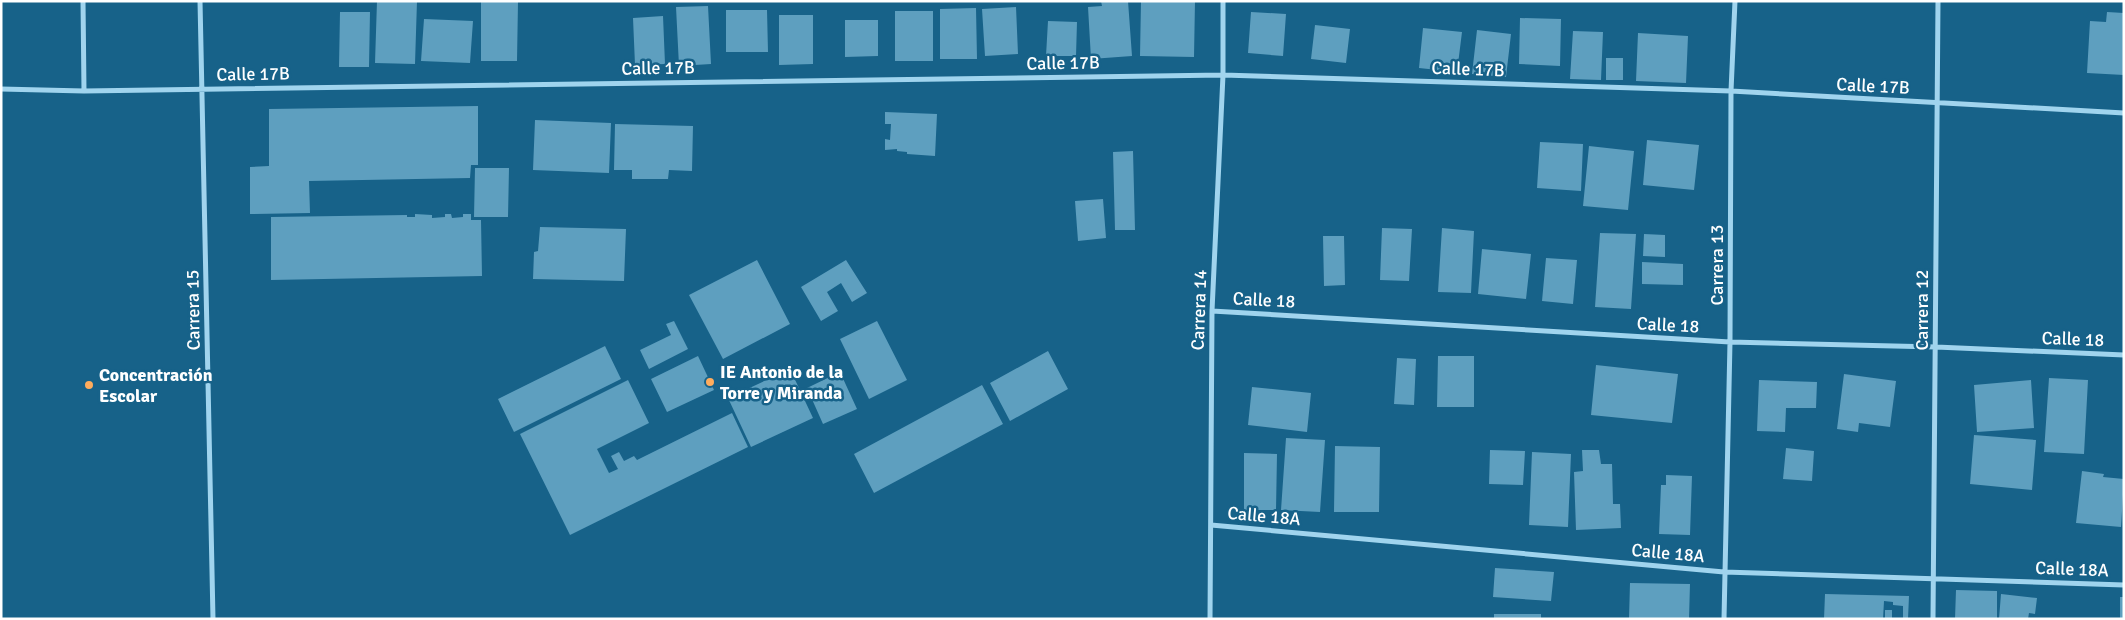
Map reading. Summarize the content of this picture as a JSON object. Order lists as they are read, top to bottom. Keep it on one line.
{"streets":{"street":["Calle 17B","Carrera 13","Calle 18","Carrera 15","Carrera 14","Carrera 12","Calle 18A"]},"crossings":[["Calle 17B","Carrera 13"],["Calle 17B","Carrera 15"],["Calle 17B","Carrera 14"],["Calle 17B","Carrera 12"],["Carrera 13","Calle 18"],["Carrera 13","Calle 18A"],["Calle 18","Carrera 14"],["Calle 18","Carrera 12"],["Carrera 14","Calle 18A"],["Carrera 12","Calle 18A"]],"places":["IE Antonio de la Torre y Miranda","Concentración Escolar"]}
